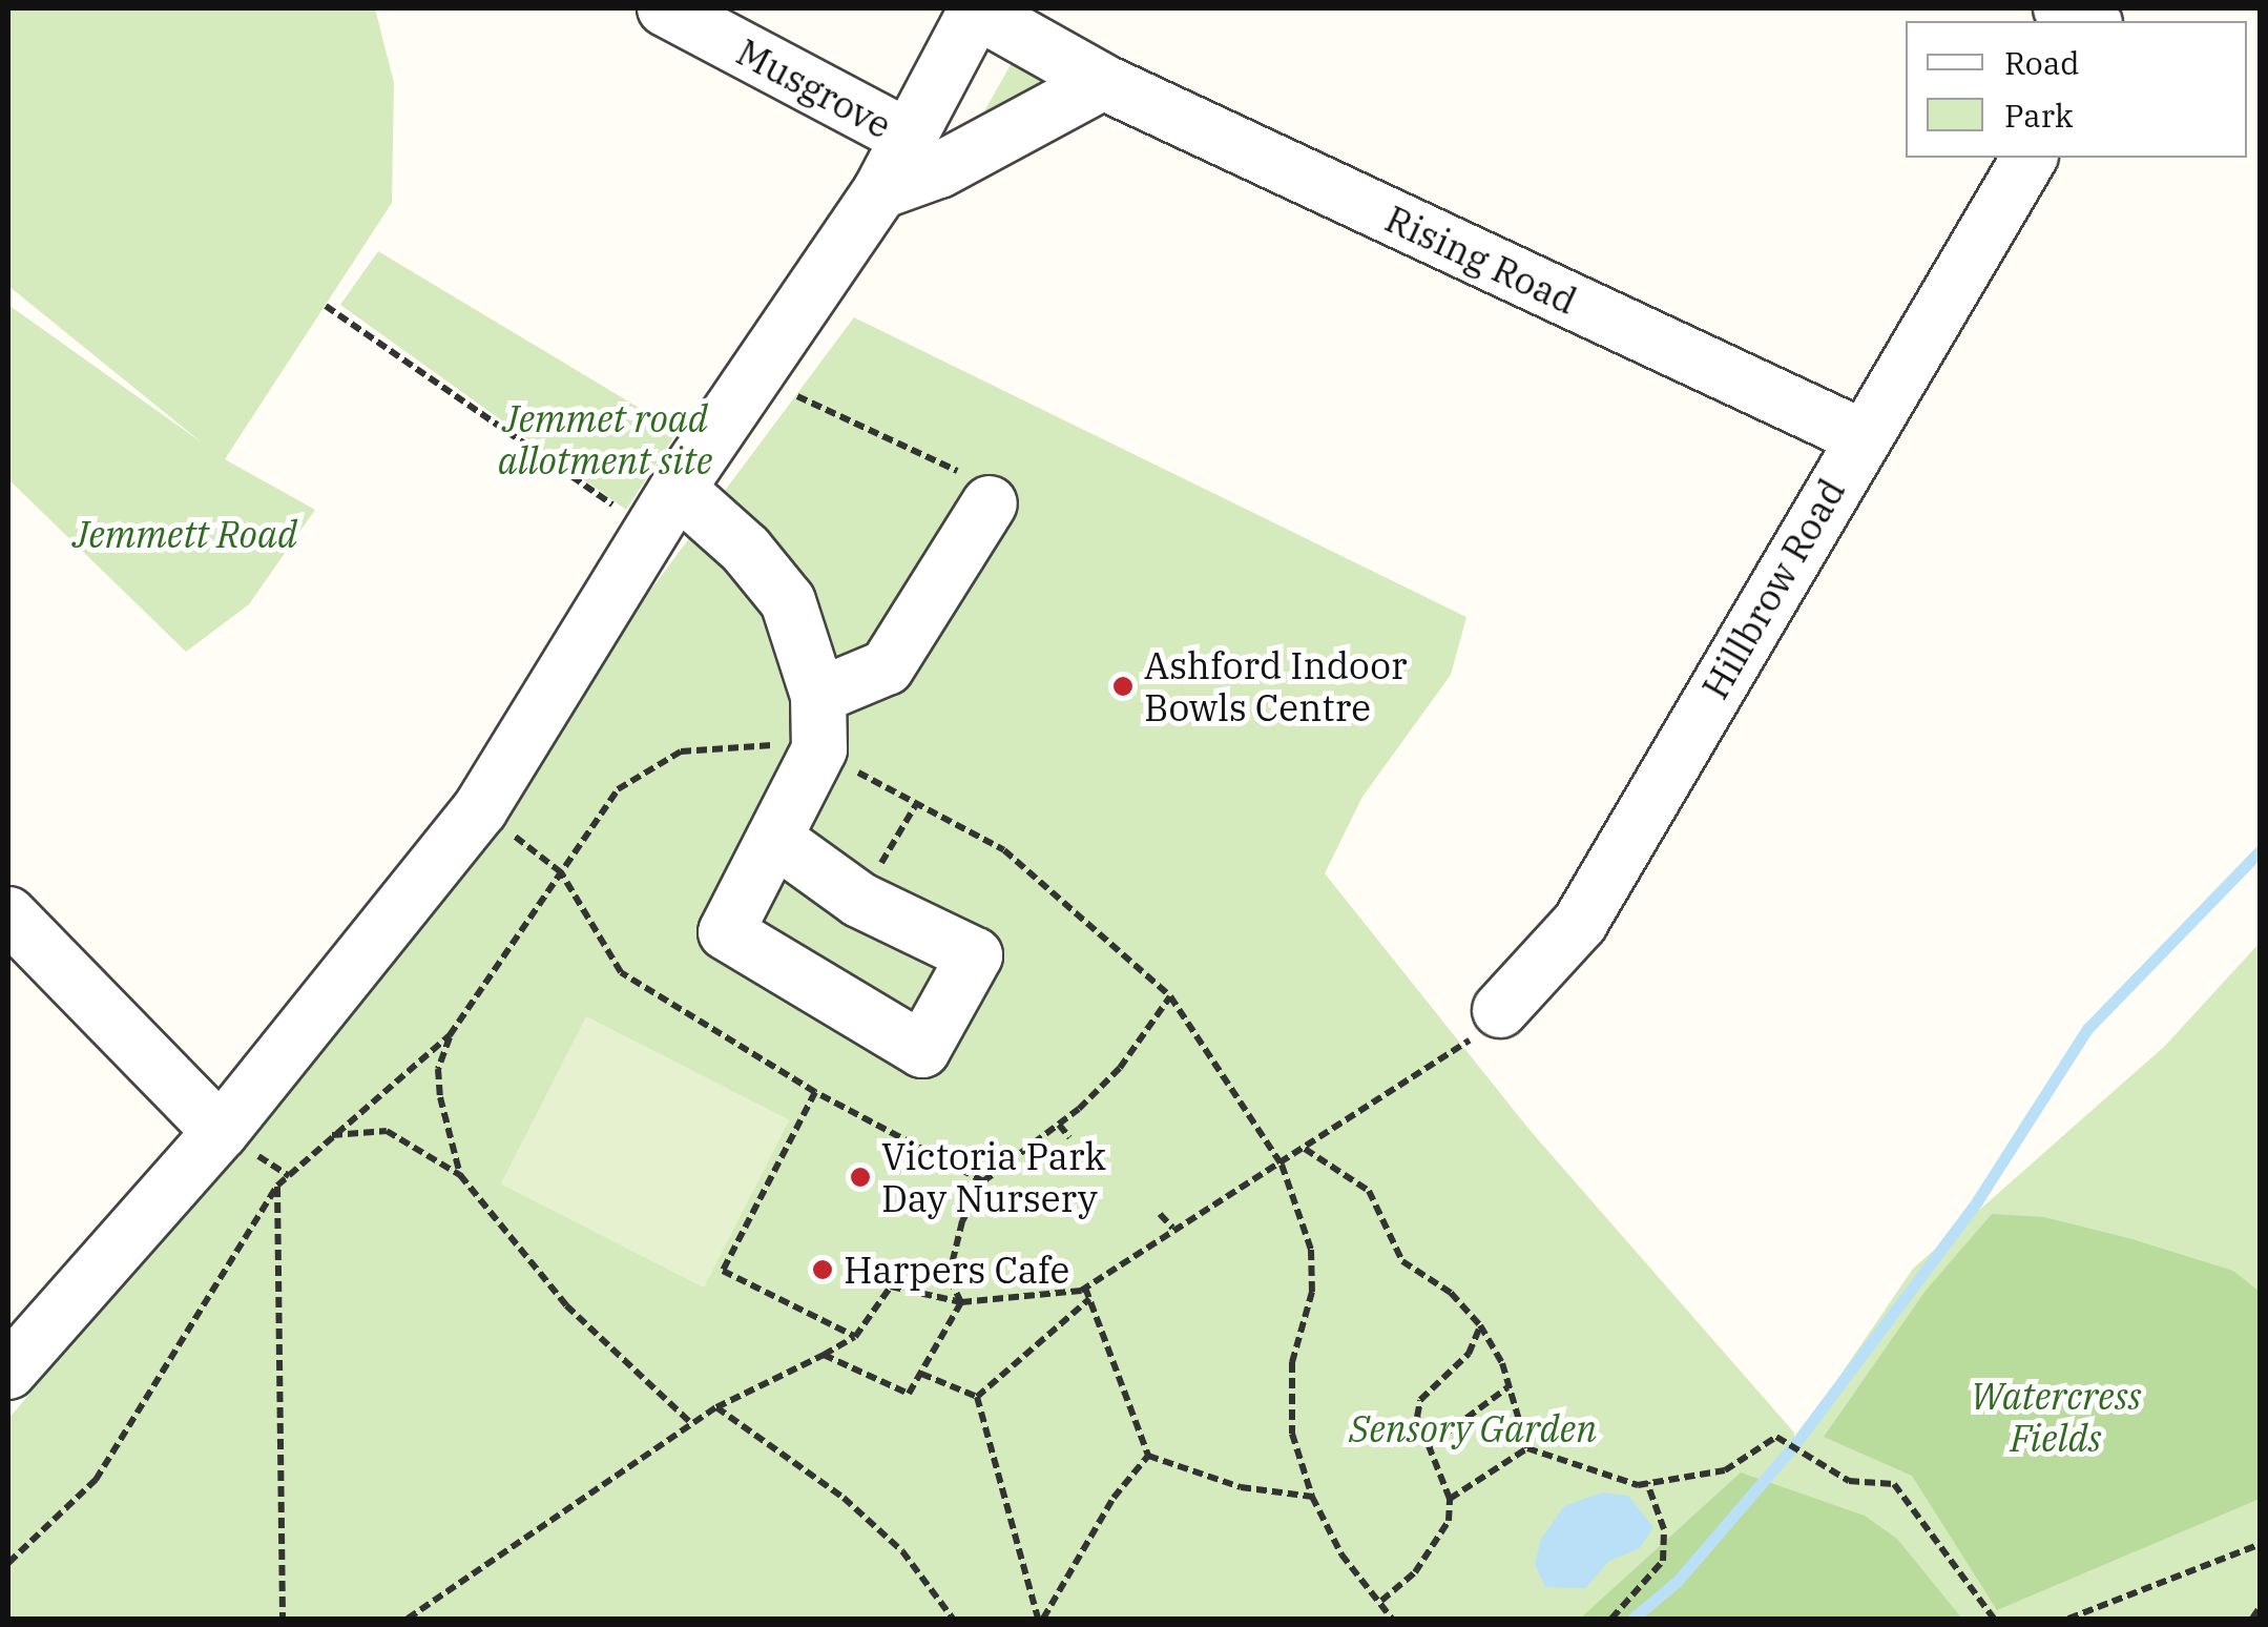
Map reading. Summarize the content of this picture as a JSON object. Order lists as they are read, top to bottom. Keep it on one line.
{"streets":{"street":["Musgrove","Rising Road","Hillbrow Road"]},"crossings":[["Rising Road","Hillbrow Road"]],"parks":["Jemmet road allotment site","Jemmett Road","Watercress Fields","Sensory Garden"],"places":["Ashford Indoor Bowls Centre","Victoria Park Day Nursery","Harpers Cafe"],"legend":["Road","Park"]}
